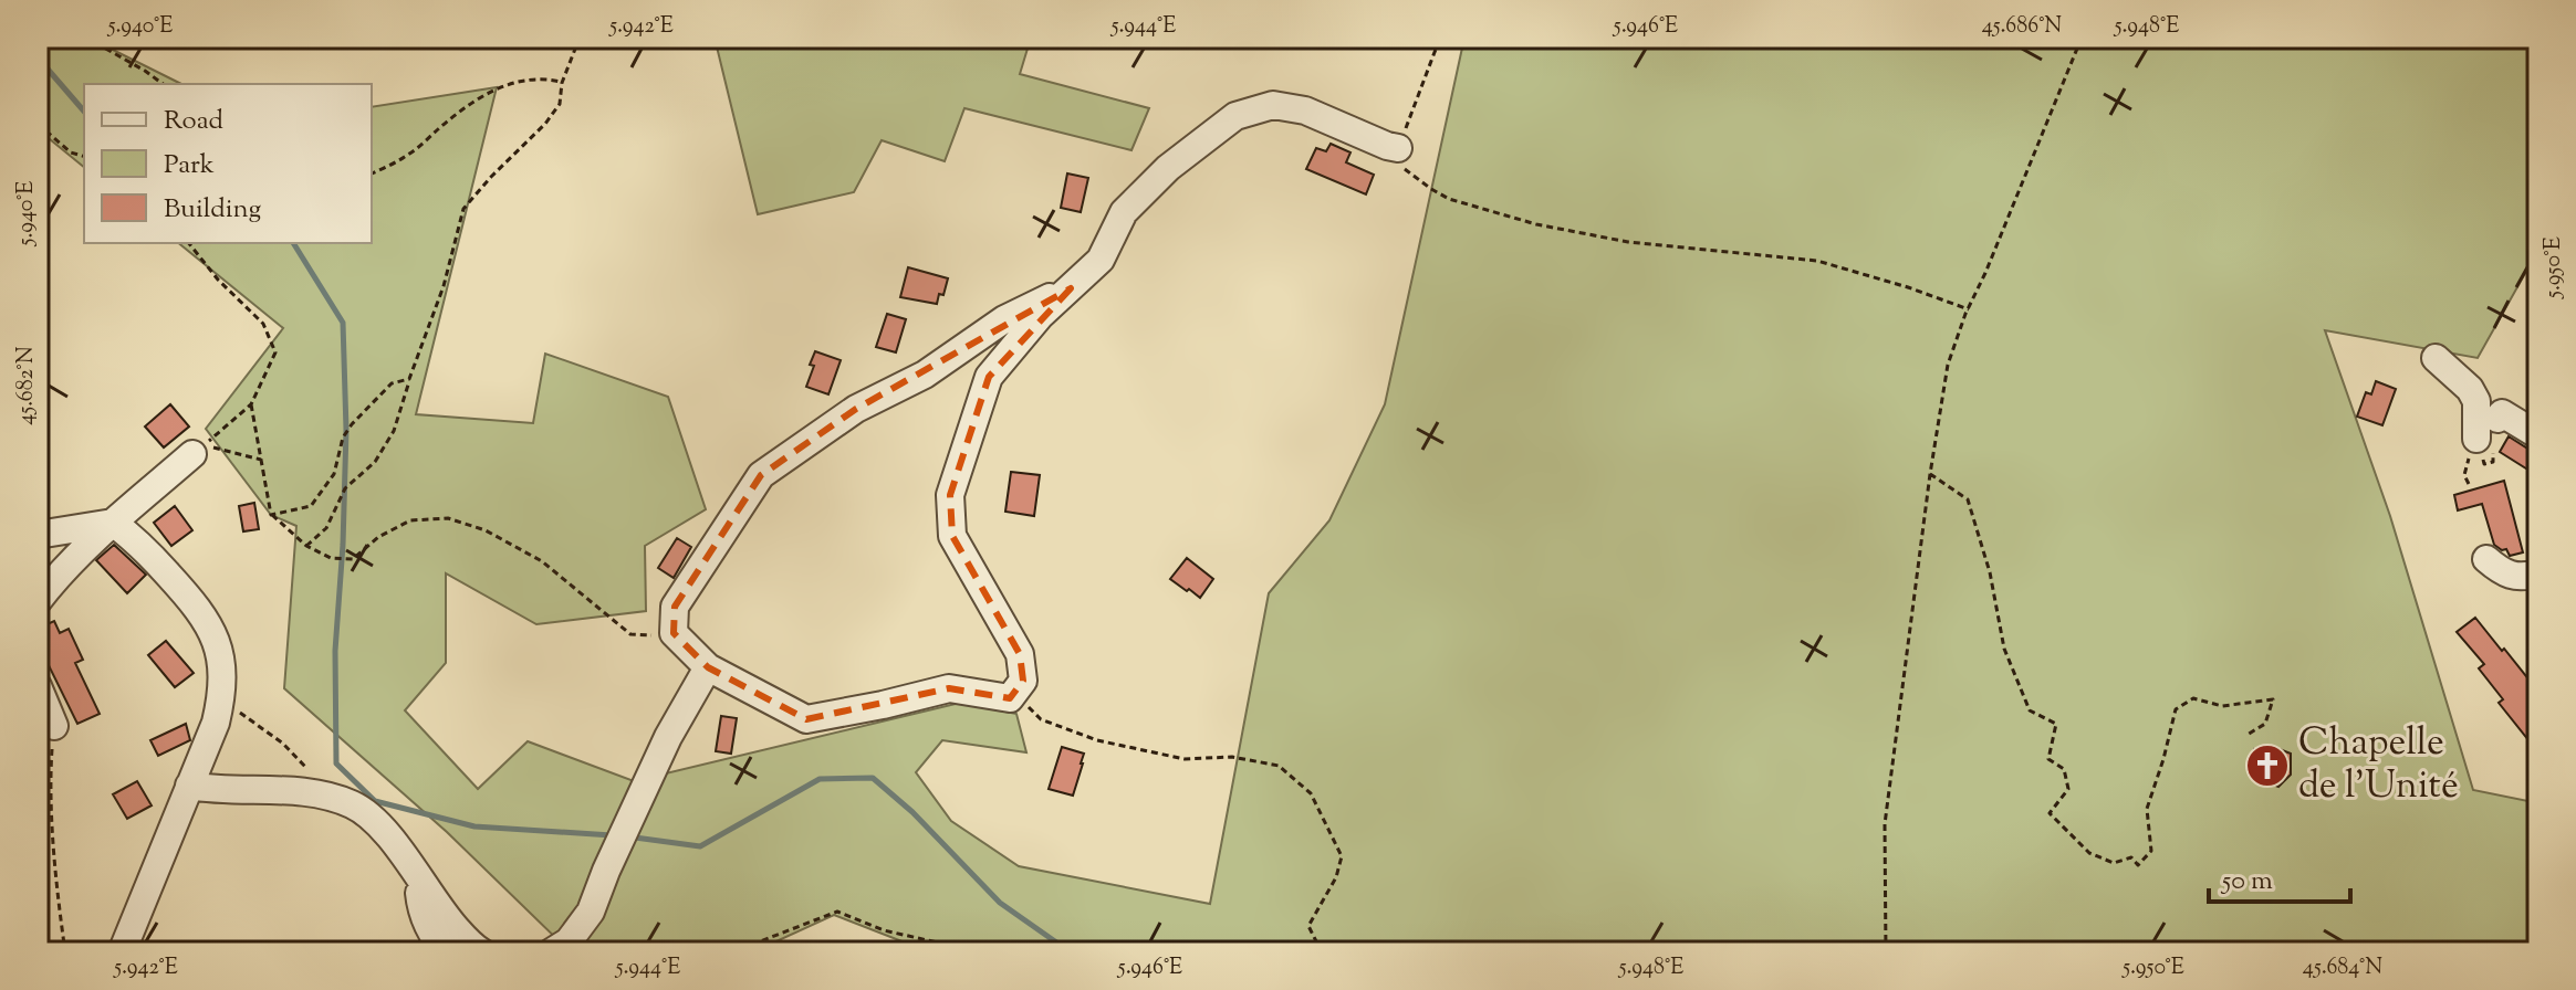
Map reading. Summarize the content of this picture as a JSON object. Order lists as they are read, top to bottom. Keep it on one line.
{"places":{"church":["Chapelle de l'Unité"]},"legend":["Road","Park","Building"],"scale_bar":"50 m","coordinates":["5.940°E","5.942°E","5.944°E","5.946°E","45.686°N","5.948°E","5.950°E","45.682°N","45.684°N"]}
